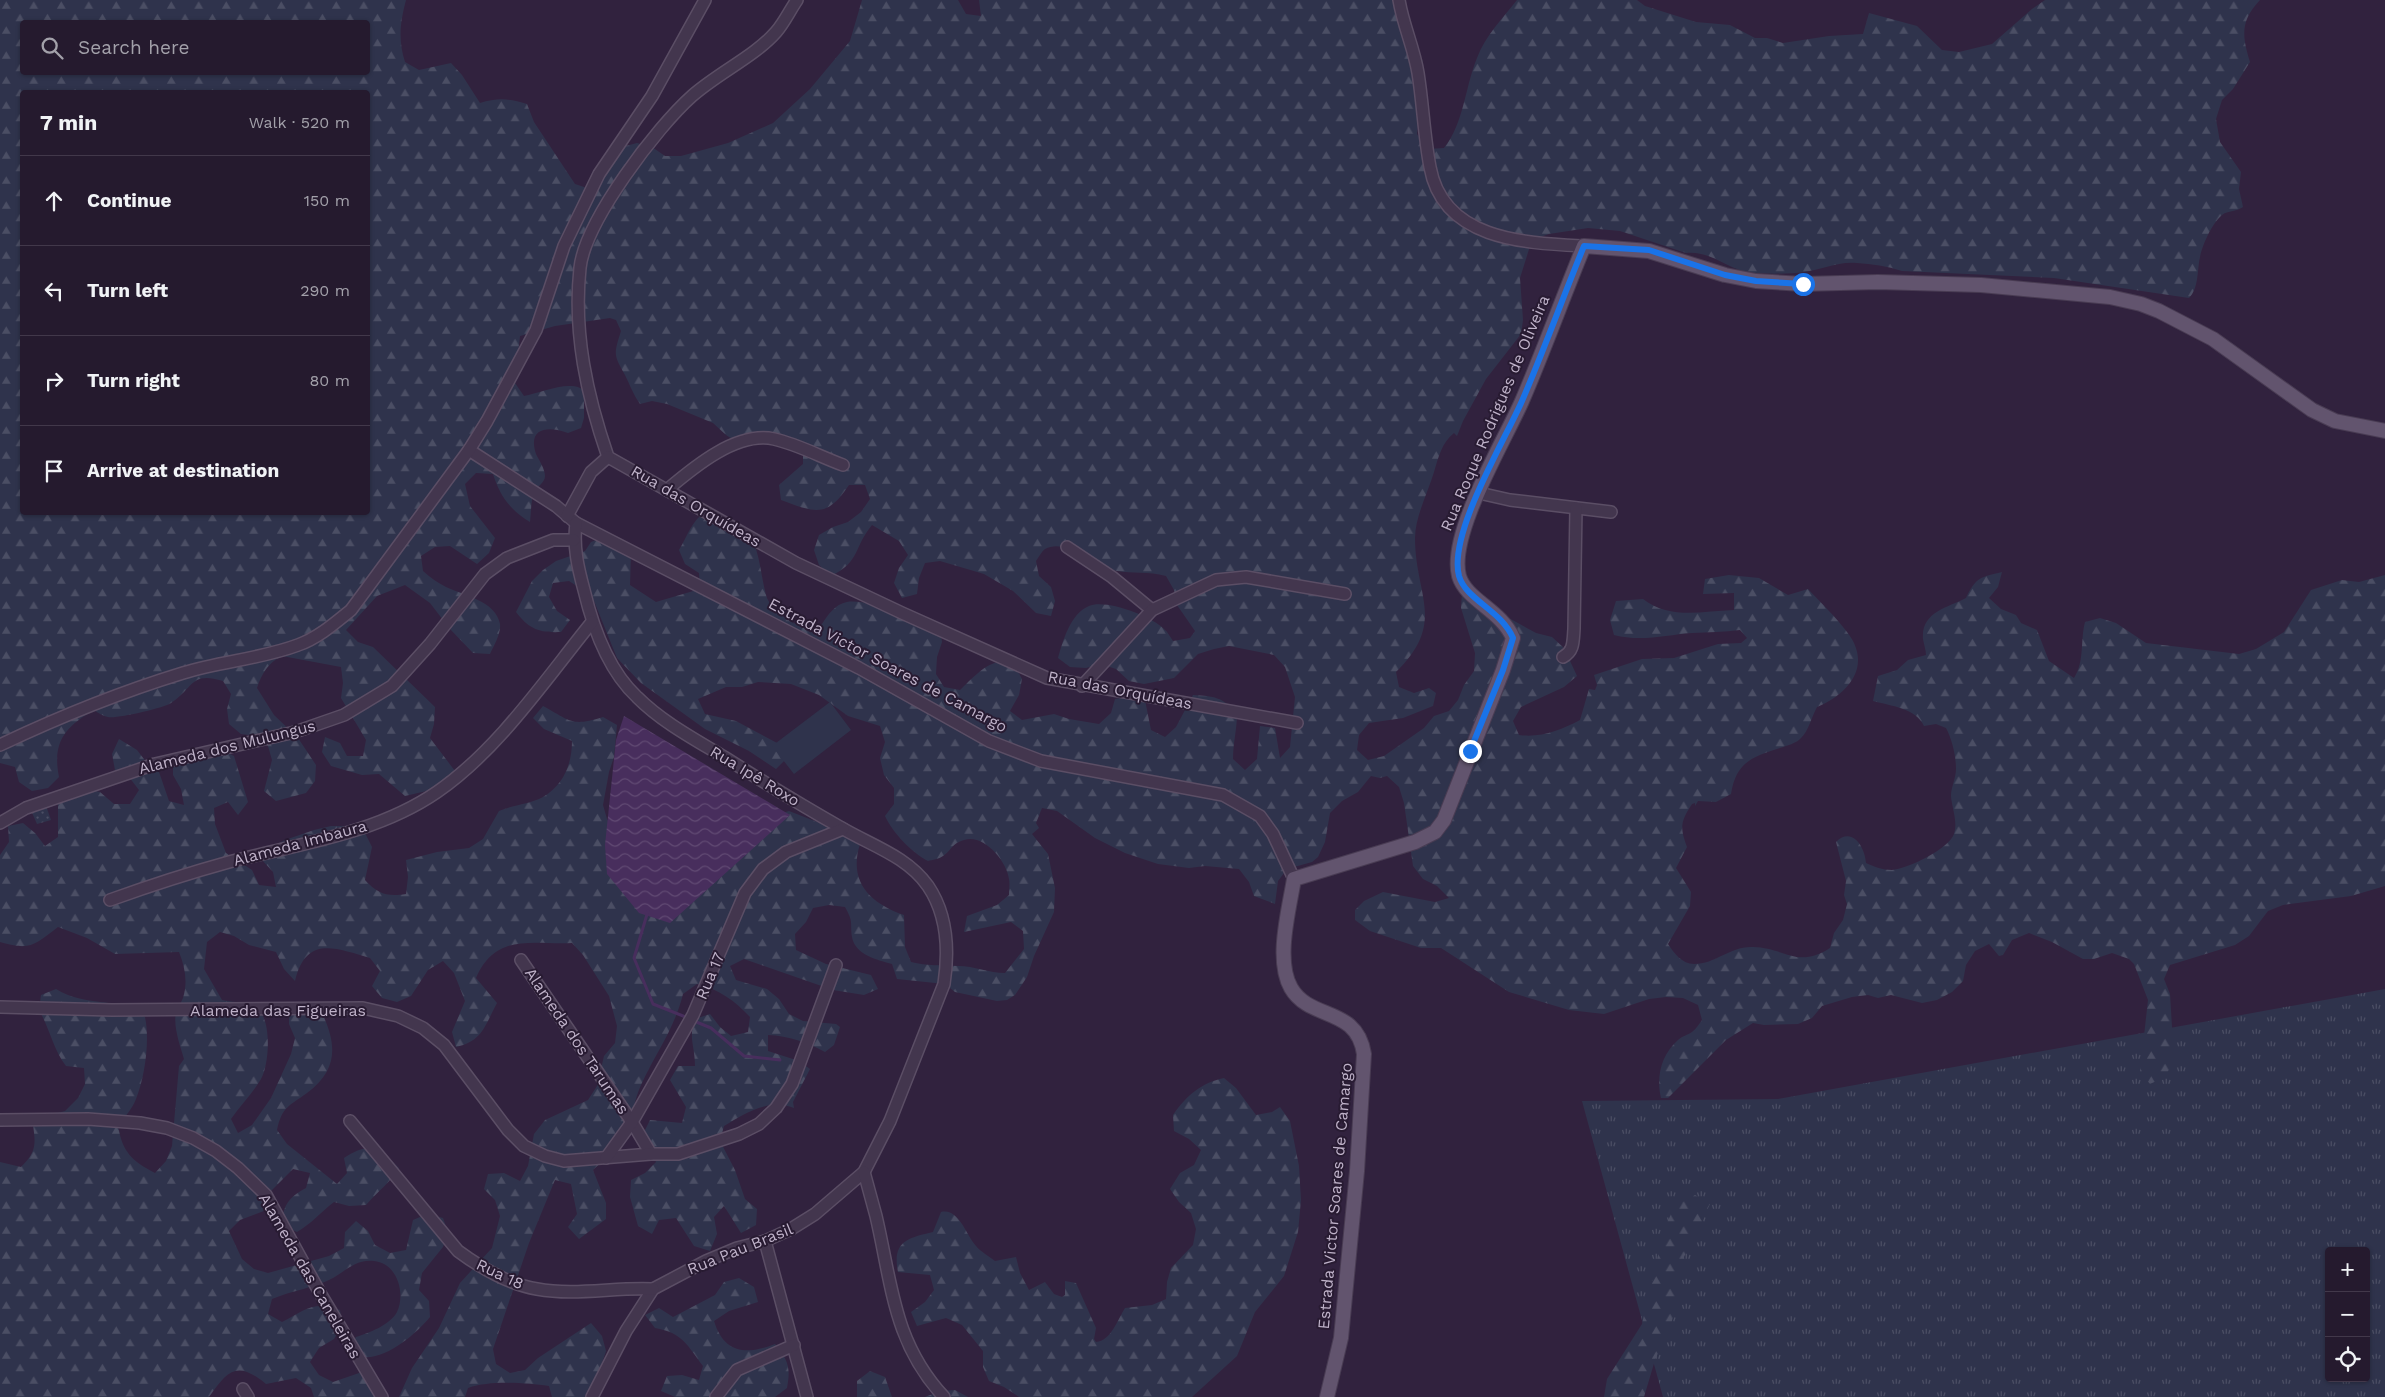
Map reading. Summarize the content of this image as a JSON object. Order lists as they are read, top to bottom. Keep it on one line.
{"streets":{"main road":["Rua Roque Rodrigues de Oliveira","Estrada Victor Soares de Camargo"],"street":["Rua das Orquídeas","Alameda dos Mulungus","Rua Ipê Roxo","Alameda Imbaura","Rua 17","Alameda das Figueiras","Alameda dos Tarumas","Rua Pau Brasil","Rua 18","Alameda das Caneleiras"]},"crossings":[["Rua Roque Rodrigues de Oliveira","Estrada Victor Soares de Camargo"],["Estrada Victor Soares de Camargo","Rua Ipê Roxo"],["Alameda dos Mulungus","Rua Ipê Roxo"],["Rua Ipê Roxo","Alameda Imbaura"],["Rua Ipê Roxo","Rua 17"],["Rua Ipê Roxo","Rua Pau Brasil"],["Rua 17","Alameda das Figueiras"],["Rua 17","Alameda dos Tarumas"],["Alameda das Figueiras","Alameda dos Tarumas"],["Rua Pau Brasil","Rua 18"]],"page":{"search":"Search here","heading":["7 min","Walk · 520 m"],"list":[["Continue","150 m"],["Turn left","290 m"],["Turn right","80 m"],"Arrive at destination"],"map_buttons":["+","−"]}}
